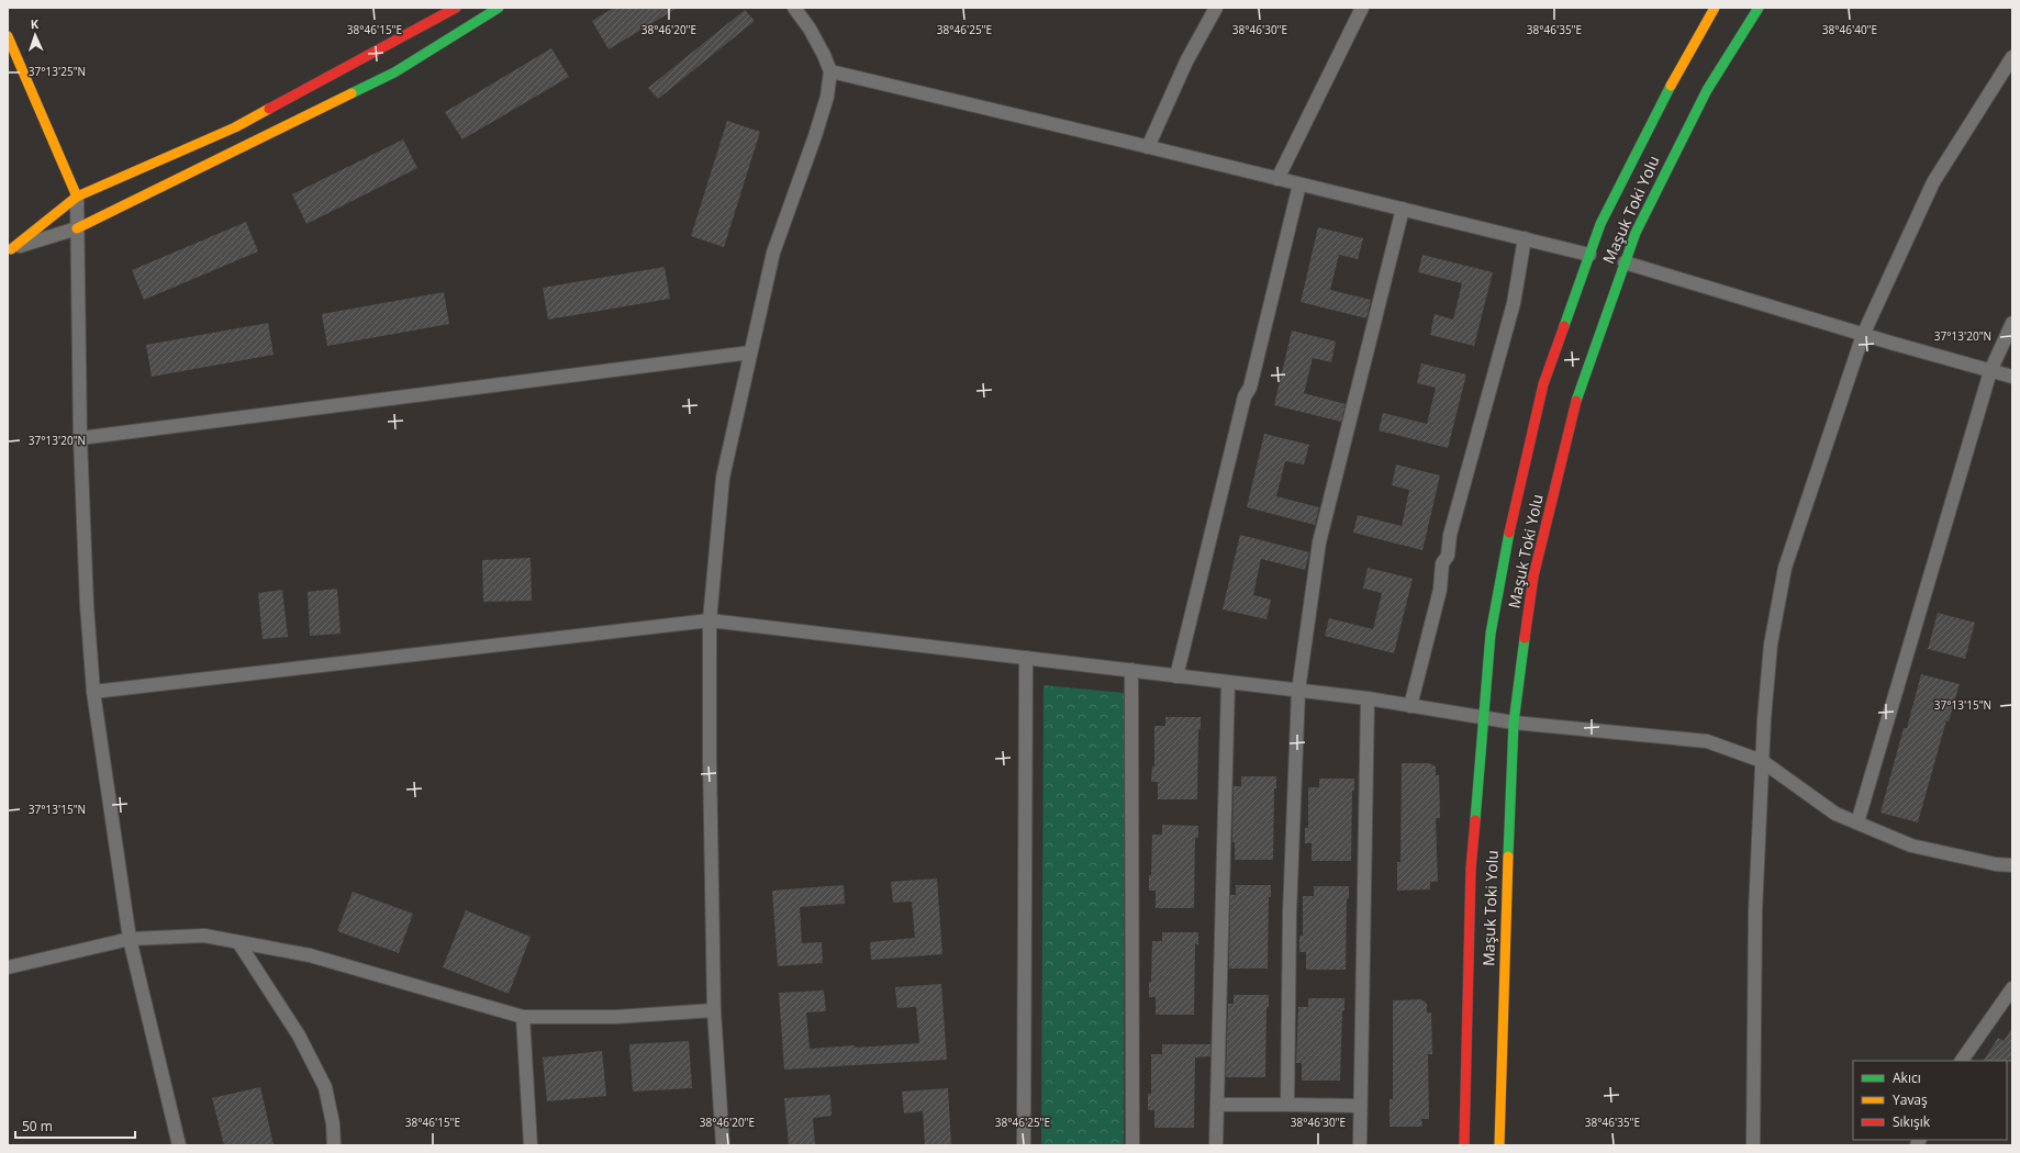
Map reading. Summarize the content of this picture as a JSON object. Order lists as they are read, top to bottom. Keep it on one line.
{"streets":{"main road":["Maşuk Toki Yolu"]},"legend":["Akıcı","Yavaş","Sıkışık"],"scale_bar":"50 m","north":"top","coordinates":["38°46'15\"E","38°46'20\"E","38°46'25\"E","38°46'30\"E","38°46'35\"E","38°46'40\"E","37°13'25\"N","37°13'20\"N","37°13'15\"N"]}
